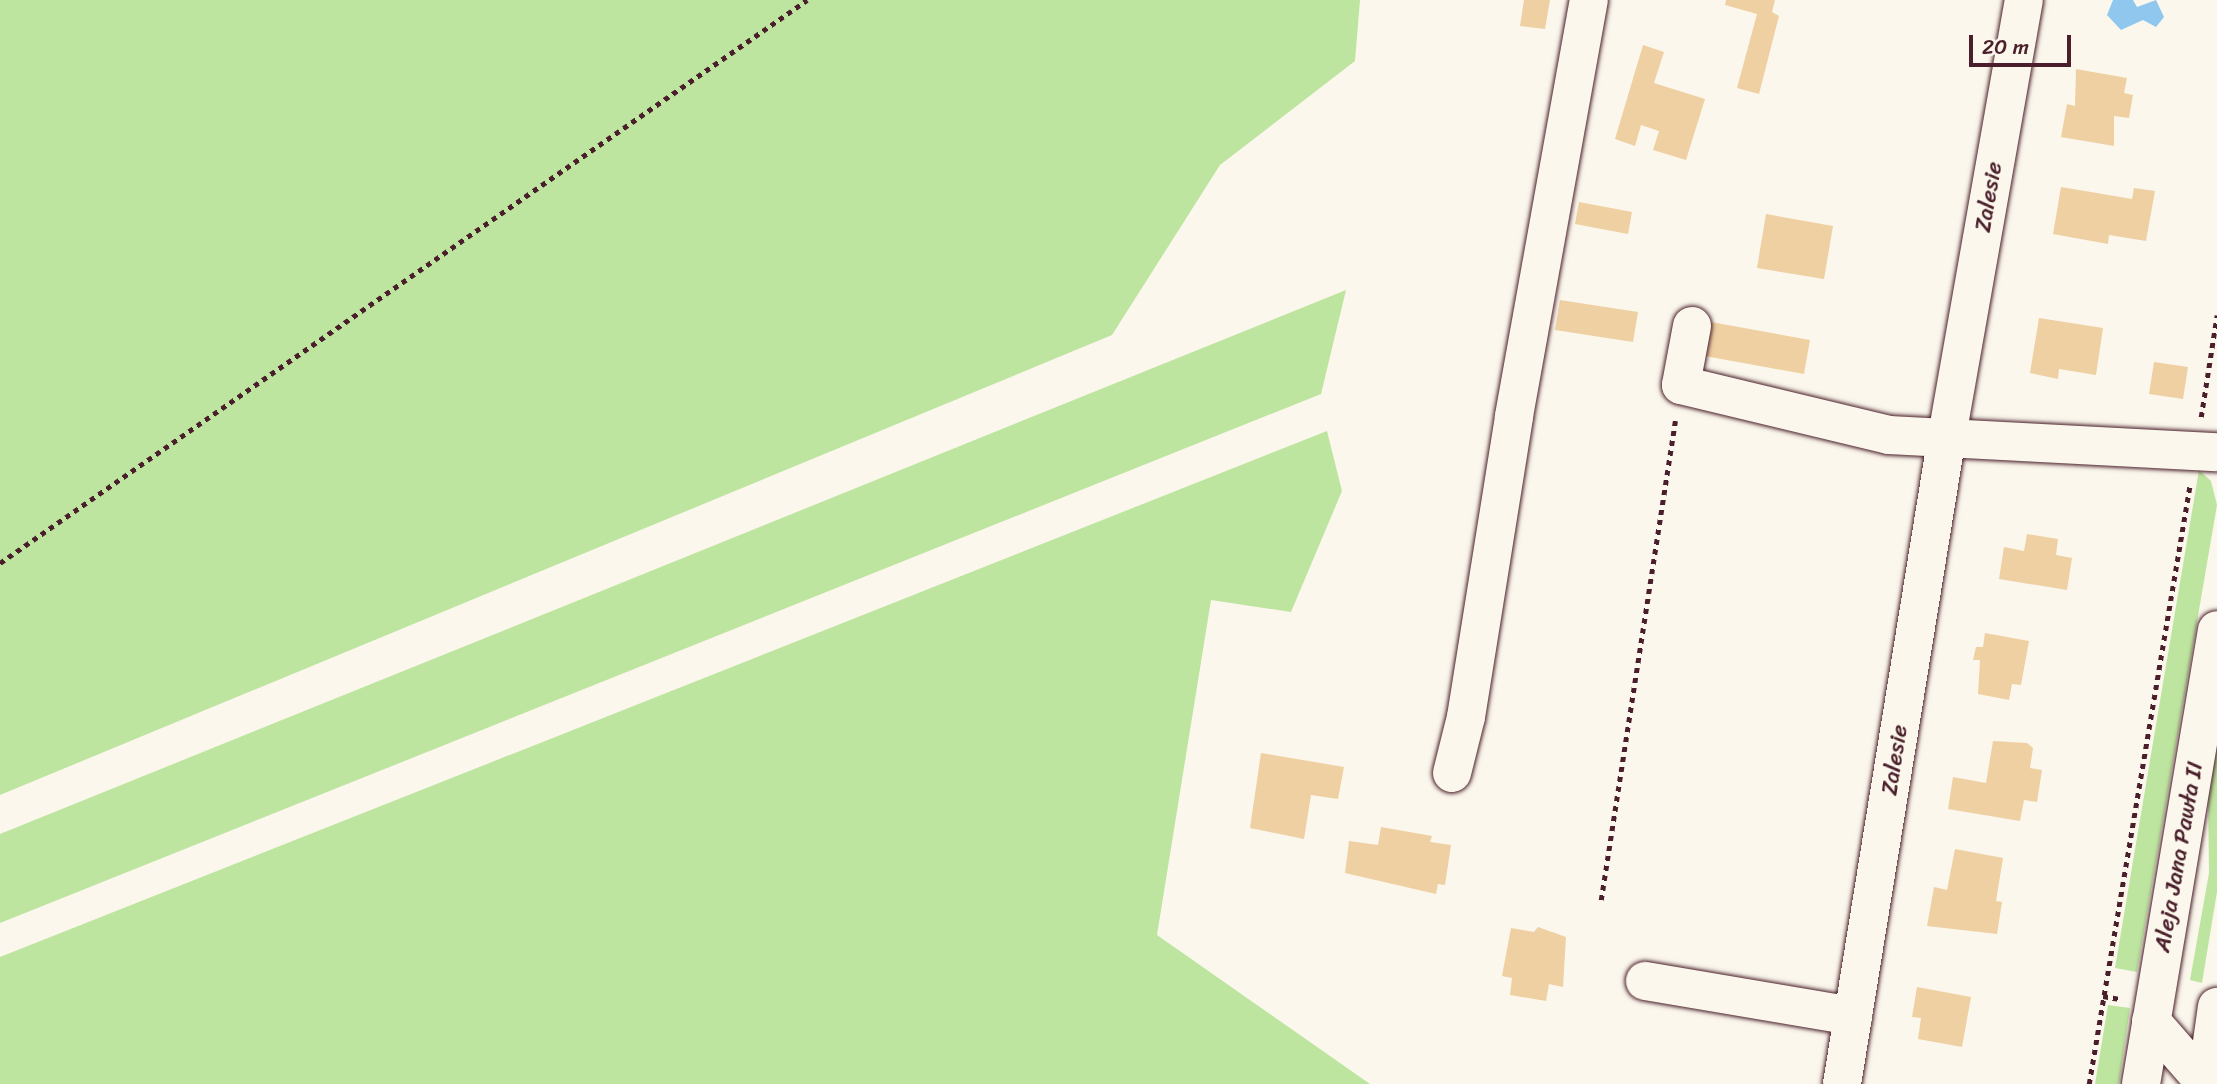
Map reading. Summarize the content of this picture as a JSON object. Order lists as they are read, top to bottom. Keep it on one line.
{"streets":{"street":["Zalesie","Aleja Jana Pawła II"]},"scale_bar":"20 m"}
